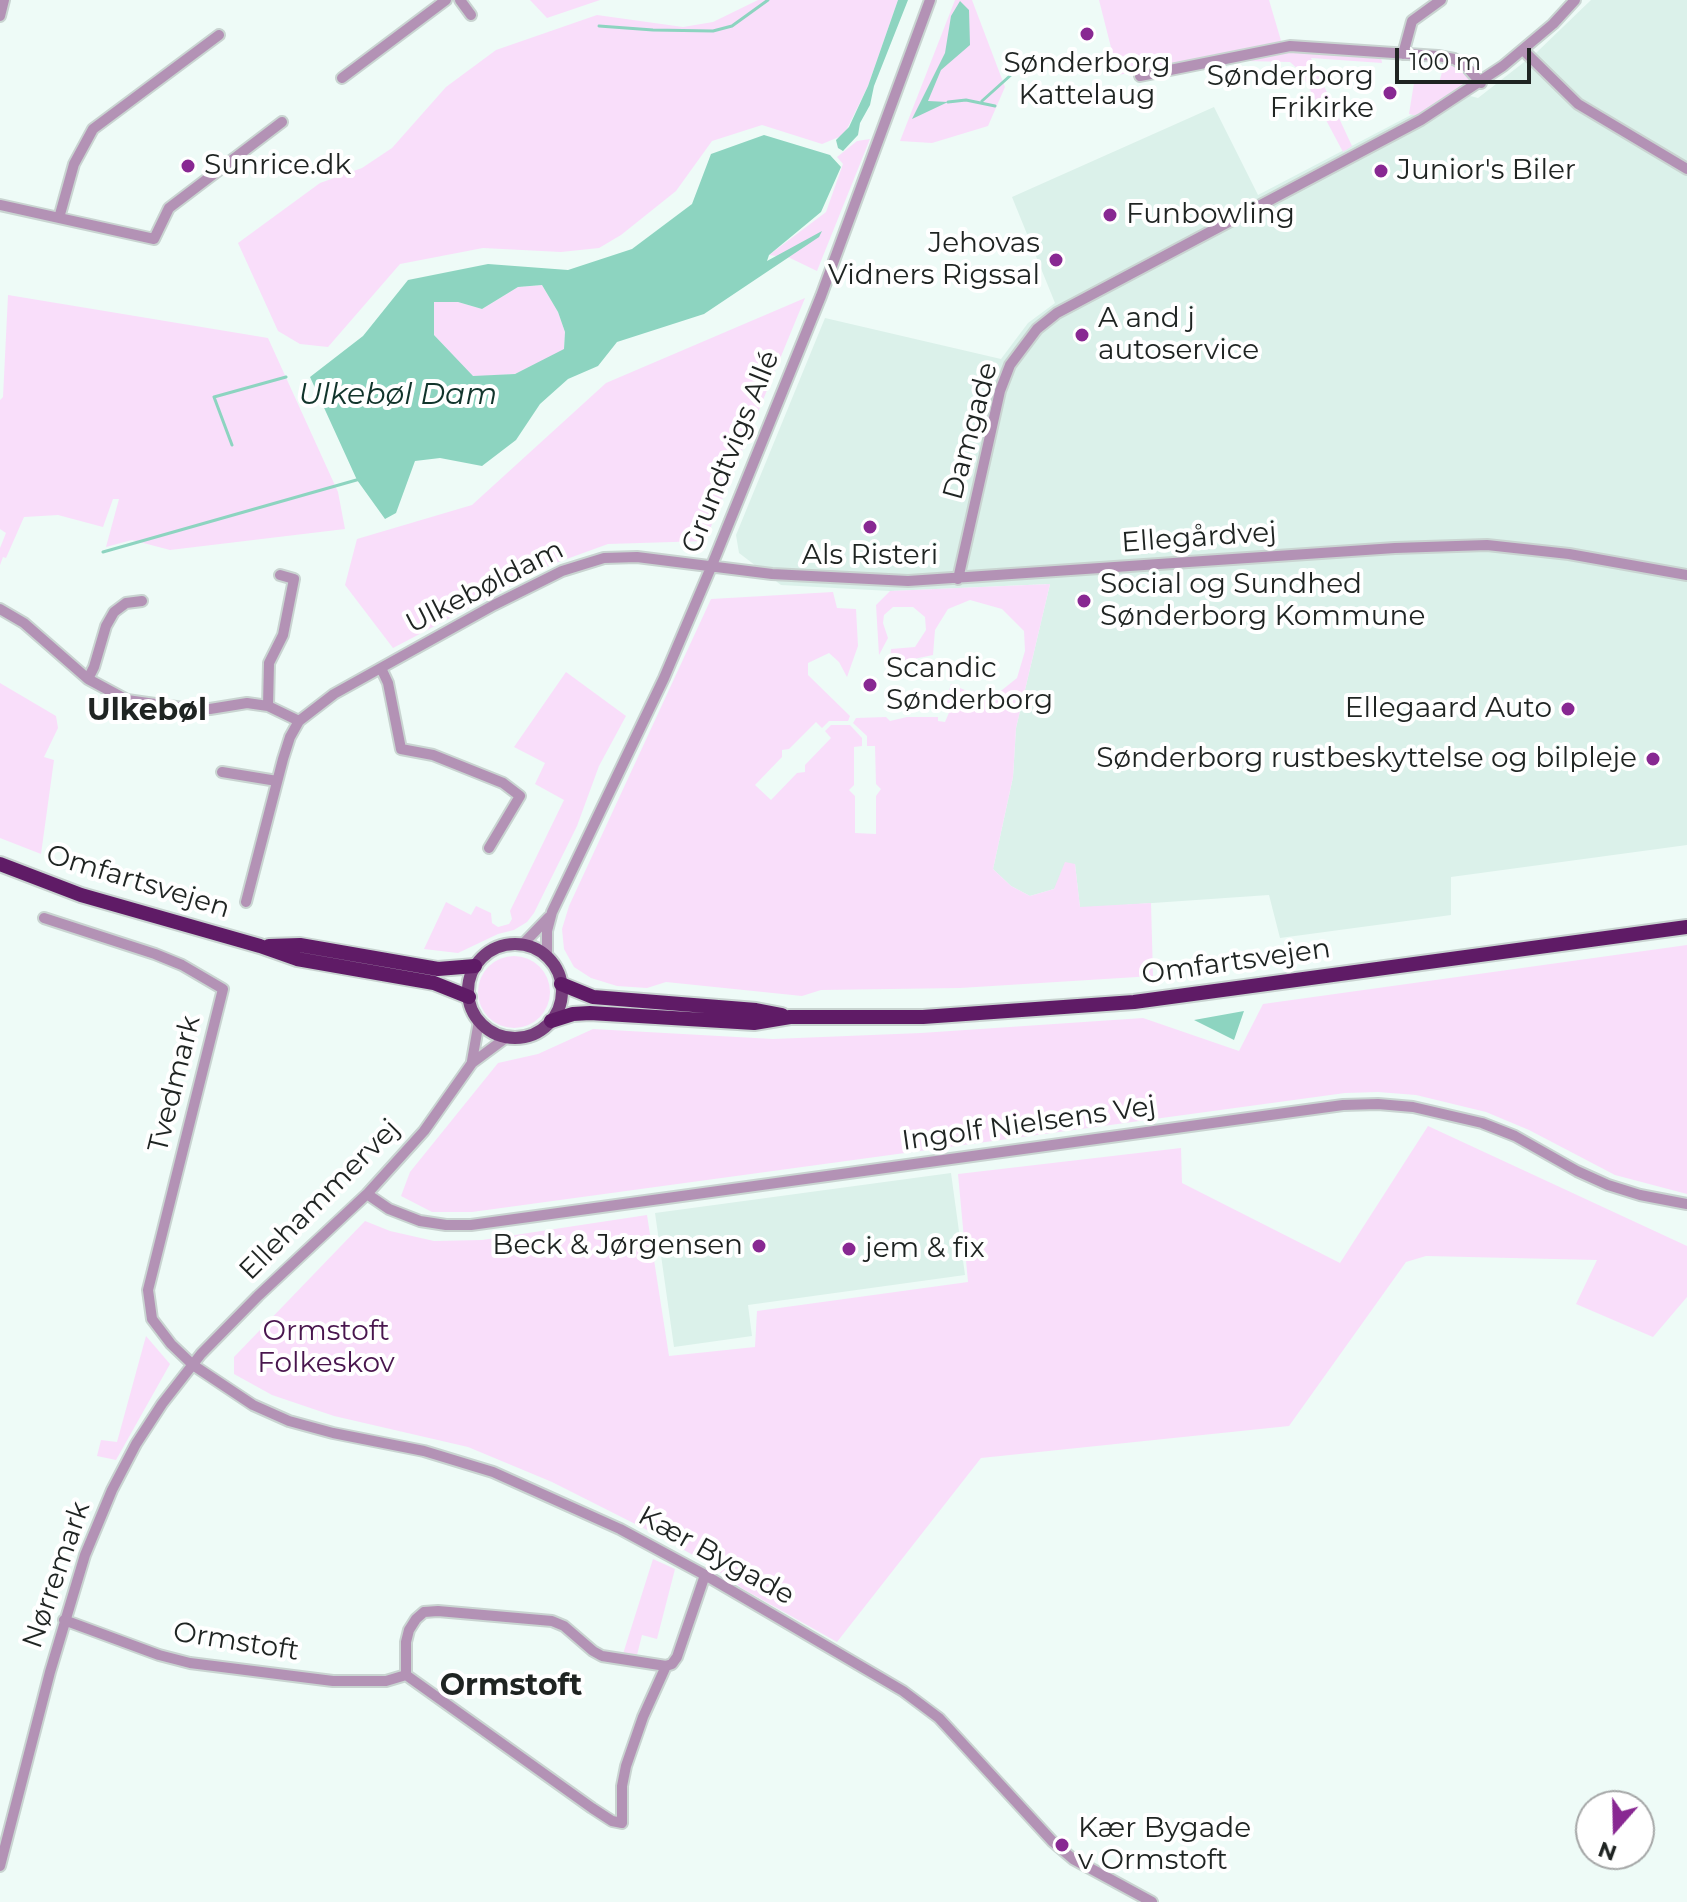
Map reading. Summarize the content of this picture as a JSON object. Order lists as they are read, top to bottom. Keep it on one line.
{"streets":{"highway":["Omfartsvejen"],"street":["Damgade","Grundtvigs Allé","Ellegårdvej","Ulkebøldam","Tvedmark","Ingolf Nielsens Vej","Ellehammervej","Kær Bygade","Nørremark","Ormstoft"]},"crossings":[["Damgade","Ellegårdvej"],["Grundtvigs Allé","Ellegårdvej"],["Grundtvigs Allé","Ulkebøldam"],["Grundtvigs Allé","Omfartsvejen"],["Grundtvigs Allé","Ellehammervej"],["Ellegårdvej","Ulkebøldam"],["Omfartsvejen","Ellehammervej"],["Tvedmark","Ellehammervej"],["Tvedmark","Kær Bygade"],["Tvedmark","Nørremark"],["Ingolf Nielsens Vej","Ellehammervej"],["Ellehammervej","Kær Bygade"],["Ellehammervej","Nørremark"],["Kær Bygade","Nørremark"],["Nørremark","Ormstoft"]],"districts":["Ulkebøl","Ormstoft"],"water":["Ulkebøl Dam"],"parks":["Ormstoft Folkeskov"],"places":["Sønderborg Kattelaug","Sønderborg Frikirke","Sunrice.dk","Junior's Biler","Funbowling","Jehovas Vidners Rigssal","A and j autoservice","Als Risteri","Social og Sundhed Sønderborg Kommune","Scandic Sønderborg","Ellegaard Auto","Sønderborg rustbeskyttelse og bilpleje","Beck & Jørgensen","jem & fix","Kær Bygade v Ormstoft"],"scale_bar":"100 m","north":"bottom"}
